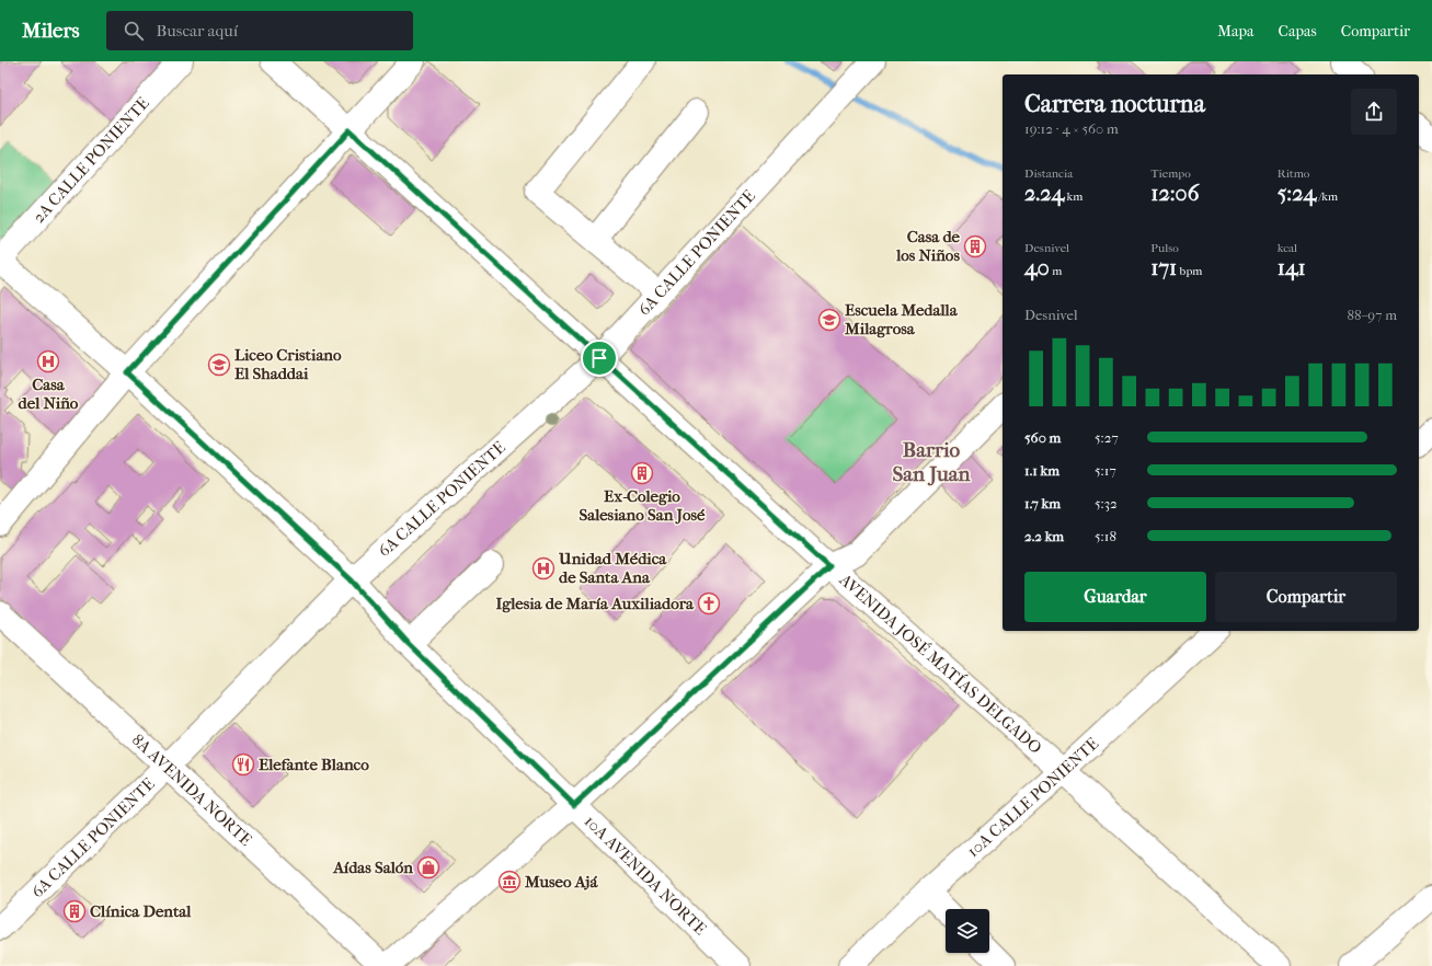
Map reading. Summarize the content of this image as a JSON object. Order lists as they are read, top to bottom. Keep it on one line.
{"streets":{"street":["2A CALLE PONIENTE","6A CALLE PONIENTE","AVENIDA JOSÉ MATÍAS DELGADO","8A AVENIDA NORTE","10A CALLE PONIENTE","10A AVENIDA NORTE"]},"crossings":[["2A CALLE PONIENTE","10A AVENIDA NORTE"],["6A CALLE PONIENTE","AVENIDA JOSÉ MATÍAS DELGADO"],["6A CALLE PONIENTE","8A AVENIDA NORTE"],["6A CALLE PONIENTE","10A AVENIDA NORTE"],["AVENIDA JOSÉ MATÍAS DELGADO","10A CALLE PONIENTE"]],"districts":["Barrio San Juan"],"places":{"building":["Casa de los Niños","Ex-Colegio Salesiano San José","Clínica Dental"],"school or university":["Escuela Medalla Milagrosa","Liceo Cristiano El Shaddai"],"hospital":["Casa del Niño","Unidad Médica de Santa Ana"],"church":["Iglesia de María Auxiliadora"],"restaurant":["Elefante Blanco"],"shop":["Aídas Salón"],"museum":["Museo Ajá"]},"page":{"header":"Milers","search":"Buscar aquí","nav":["Mapa","Capas","Compartir"],"heading":["Carrera nocturna","19:12 · 4 × 560 m"],"stats":[["Distancia","2.24 km"],["Tiempo","12:06"],["Ritmo","5:24 /km"],["Desnivel","40 m"],["Pulso","171 bpm"],["kcal","141"]],"chart":["Desnivel","88–97 m"],"list":[{"name":"560 m","note":"5:27"},{"name":"1.1 km","note":"5:17"},{"name":"1.7 km","note":"5:32"},{"name":"2.2 km","note":"5:18"}],"buttons":["Guardar","Compartir"]}}
